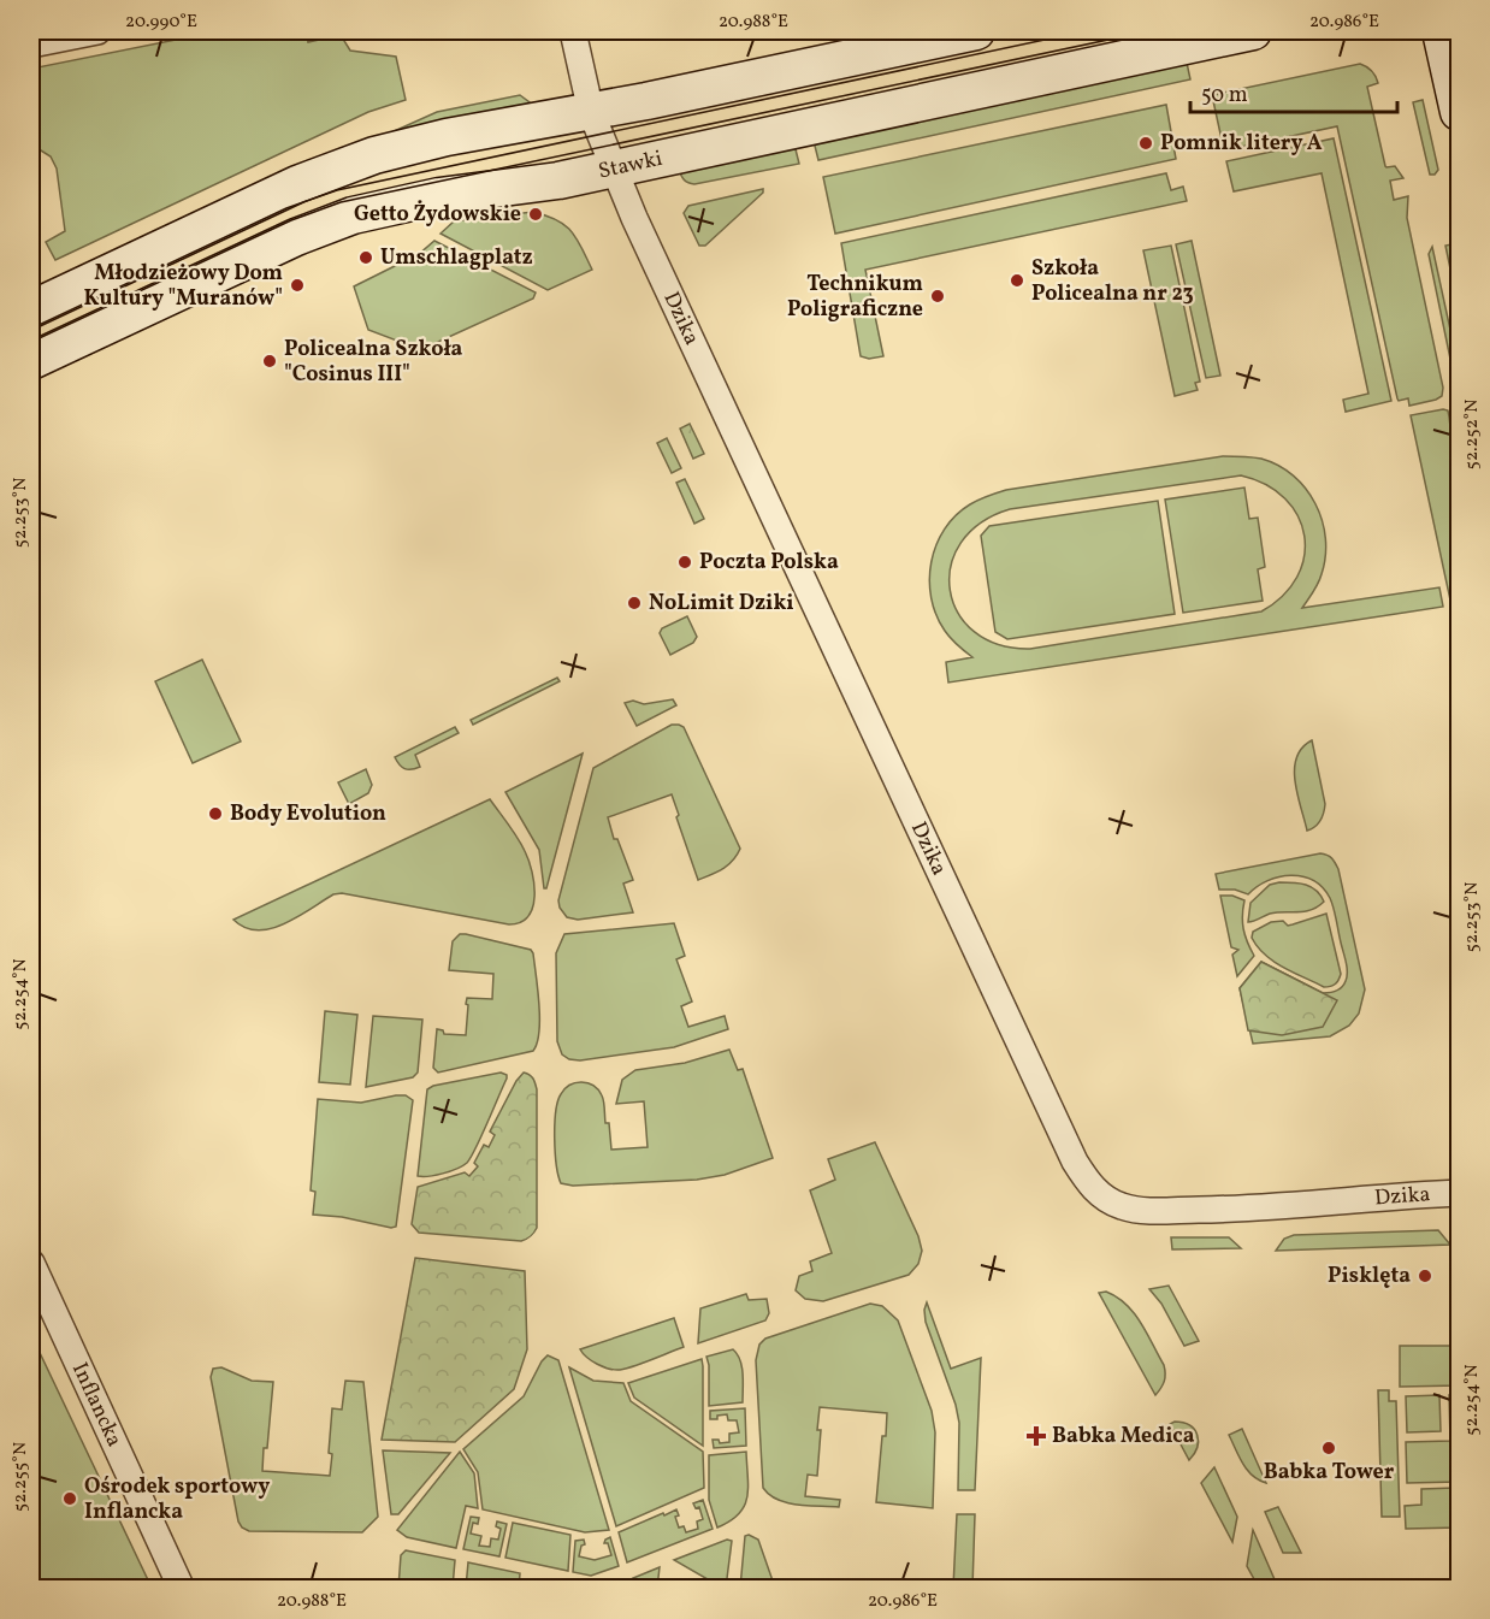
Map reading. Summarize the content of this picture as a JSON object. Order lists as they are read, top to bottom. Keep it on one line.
{"streets":{"street":["Stawki","Dzika","Inflancka"]},"crossings":[["Stawki","Dzika"]],"places":{"other":["Pomnik litery A","Getto Żydowskie","Umschlagplatz","Szkoła Policealna nr 23","Młodzieżowy Dom Kultury \"Muranów\"","Technikum Poligraficzne","Policealna Szkoła \"Cosinus III\"","Poczta Polska","NoLimit Dziki","Body Evolution","Pisklęta","Babka Tower","Ośrodek sportowy Inflancka"],"health":["Babka Medica"]},"scale_bar":"50 m","coordinates":["20.990°E","20.988°E","20.986°E","52.252°N","52.253°N","52.254°N","52.255°N"]}
